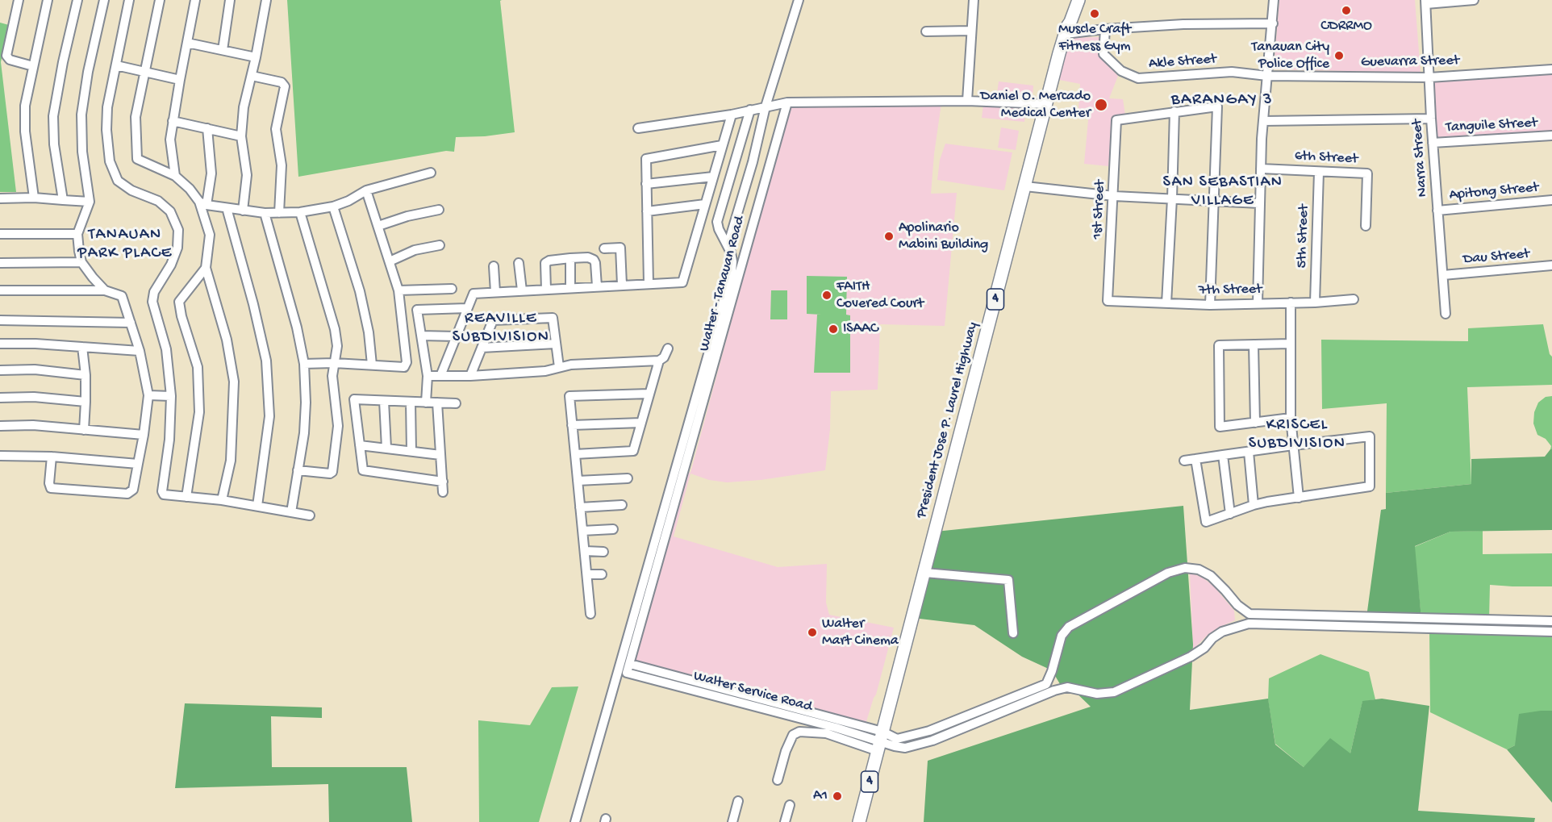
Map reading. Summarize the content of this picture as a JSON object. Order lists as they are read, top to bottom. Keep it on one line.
{"streets":{"highway":["4","President Jose P. Laurel Highway"],"street":["Akle Street","Guevarra Street","Tanguile Street","6th Street","Narra Street","Apitong Street","1st Street","5th Street","Dau Street","Walter - Tanauan Road","7th Street","Walter Service Road"]},"crossings":[["Akle Street","Guevarra Street"],["Guevarra Street","Narra Street"],["Tanguile Street","Narra Street"],["6th Street","5th Street"],["Narra Street","Apitong Street"],["Narra Street","Dau Street"],["1st Street","7th Street"],["5th Street","7th Street"],["Walter - Tanauan Road","Walter Service Road"],["President Jose P. Laurel Highway","Walter Service Road"]],"districts":["BARANGAY 3","SAN SEBASTIAN VILLAGE","TANAUAN PARK PLACE","REAVILLE SUBDIVISION","KRISCEL SUBDIVISION"],"places":["CDRRMO","Muscle Craft Fitness Gym","Tanauan City Police Office","Daniel O. Mercado Medical Center","Apolinario Mabini Building","FAITH Covered Court","ISAAC","Walter Mart Cinema","A1"]}
